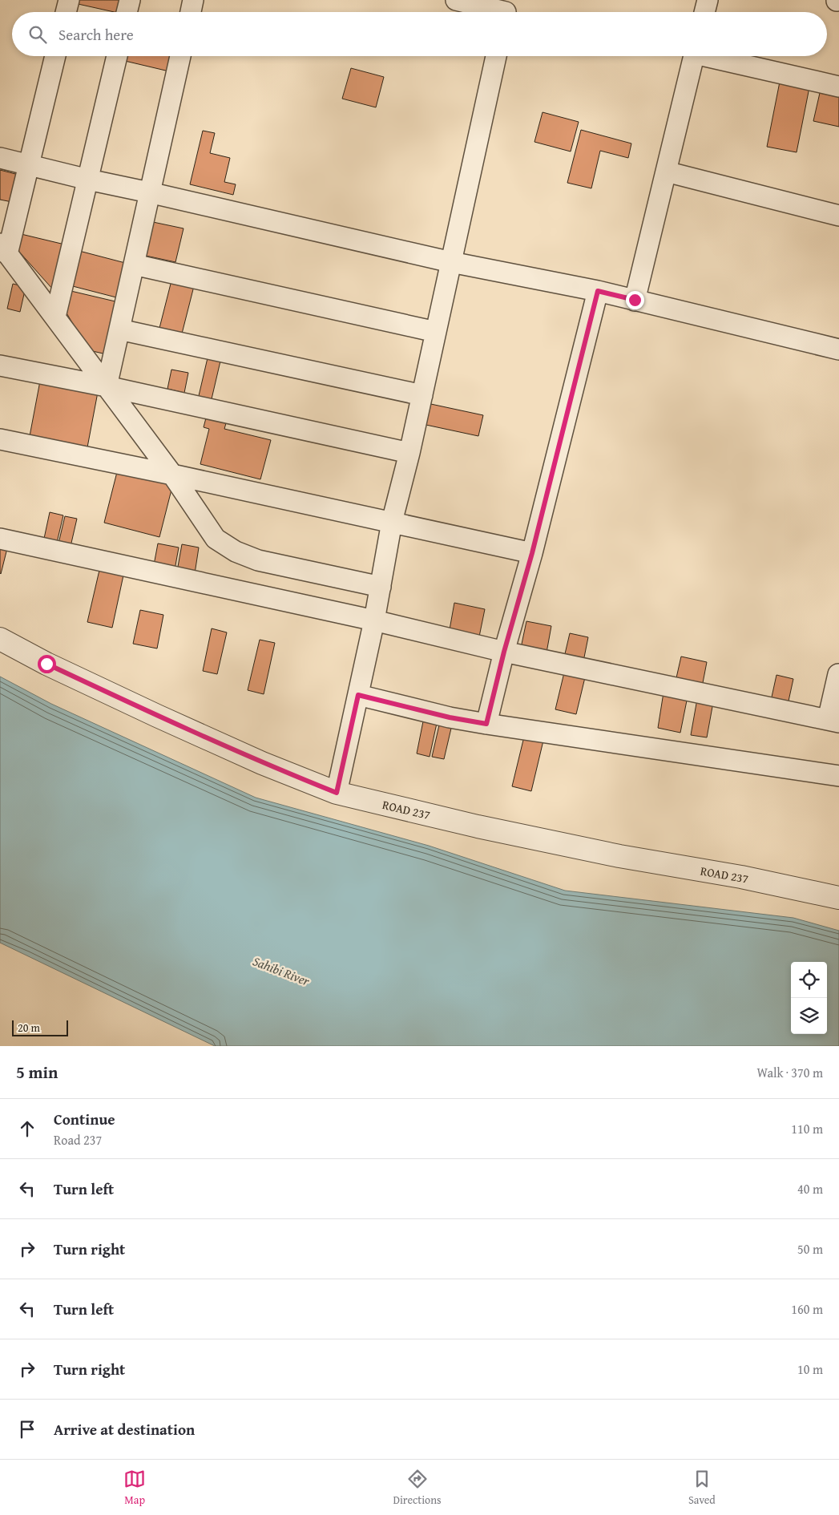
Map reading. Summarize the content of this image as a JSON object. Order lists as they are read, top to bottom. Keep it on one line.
{"streets":{"street":["ROAD 237"]},"water":["Sahibi River"],"scale_bar":"20 m","page":{"search":"Search here","scale":"20 m","heading":["5 min","Walk · 370 m"],"list":[["Continue","Road 237","110 m"],["Turn left","40 m"],["Turn right","50 m"],["Turn left","160 m"],["Turn right","10 m"],"Arrive at destination"],"nav":["Map","Directions","Saved"]}}
